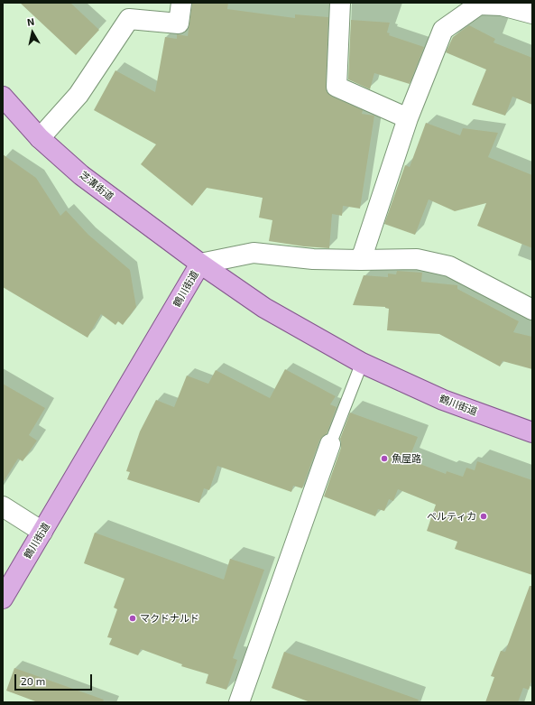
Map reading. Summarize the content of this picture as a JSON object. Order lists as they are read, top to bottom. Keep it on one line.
{"streets":{"main road":["芝溝街道","鶴川街道"]},"crossings":[["芝溝街道","鶴川街道"]],"places":["魚屋路","ペルティカ","マクドナルド"],"scale_bar":"20 m","north":"top"}
